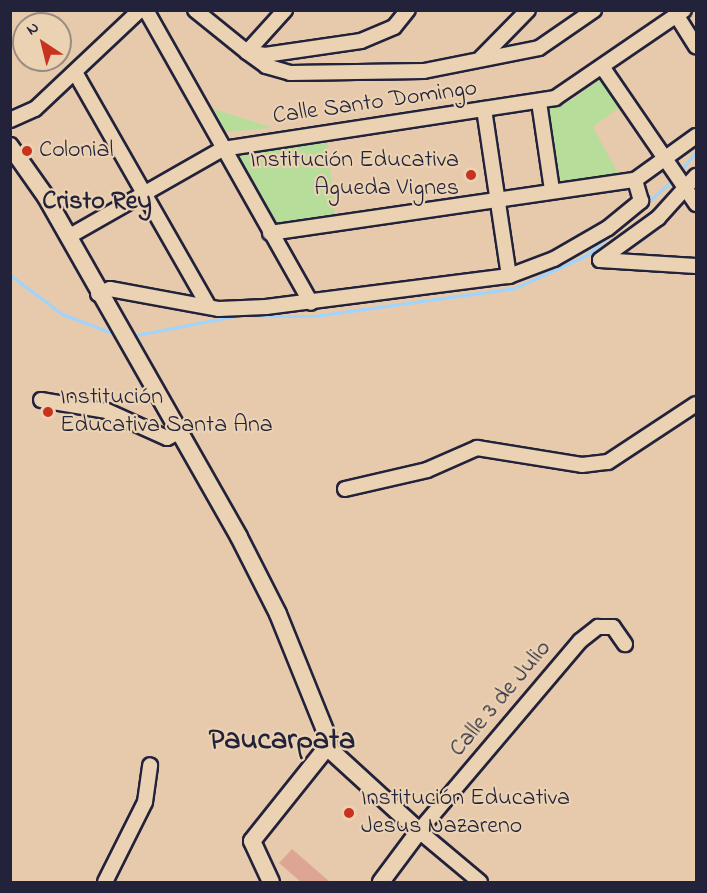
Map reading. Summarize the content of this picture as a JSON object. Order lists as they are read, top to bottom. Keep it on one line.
{"streets":{"street":["Calle Santo Domingo","Calle 3 de Julio"]},"districts":["Cristo Rey","Paucarpata"],"places":["Colonial","Institución Educativa Agueda Vignes","Institución Educativa Santa Ana","Institución Educativa Jesus Nazareno"],"north":"top left"}
